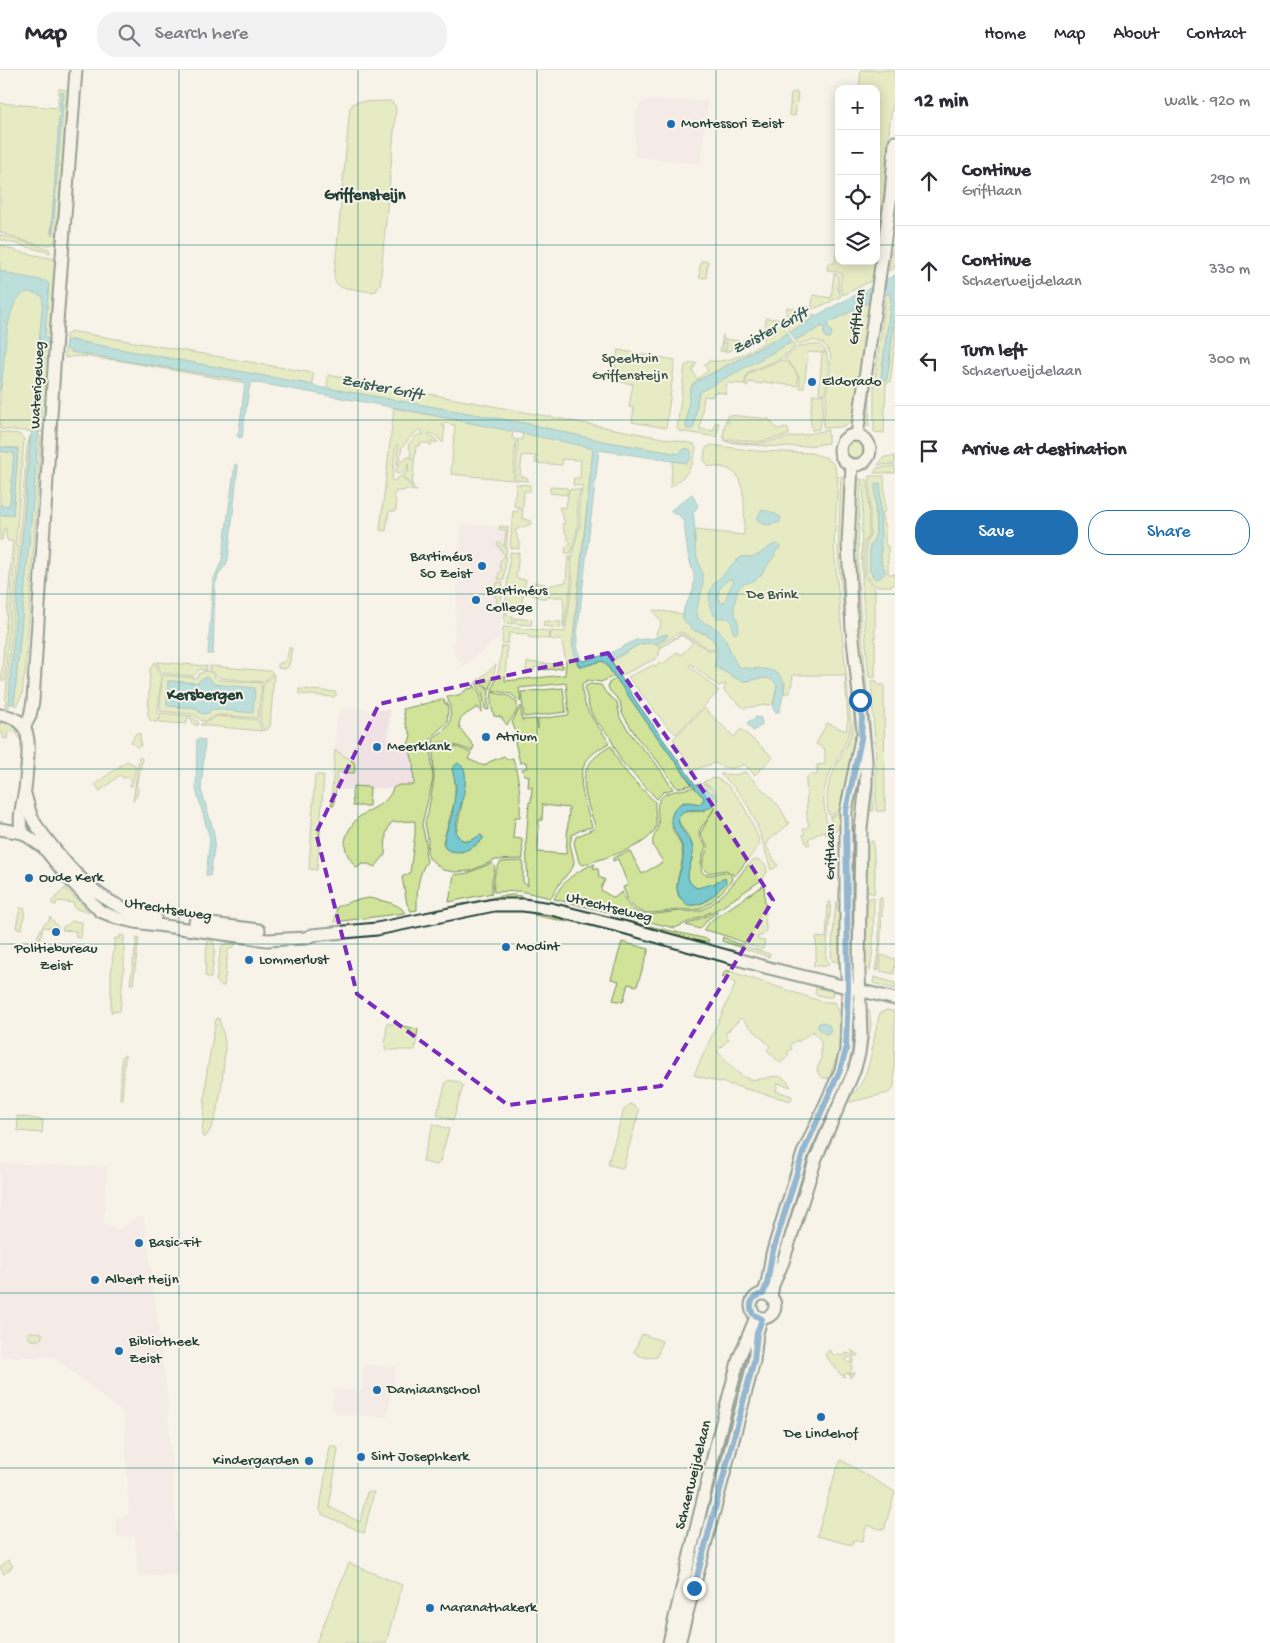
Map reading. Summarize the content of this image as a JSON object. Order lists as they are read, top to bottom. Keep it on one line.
{"streets":{"street":["Griftlaan","Waterigeweg","Utrechtseweg","Schaerweijdelaan"]},"crossings":[["Griftlaan","Utrechtseweg"]],"districts":["Griffensteijn","Kersbergen"],"water":["Zeister Grift"],"parks":["Speeltuin Griffensteijn","De Brink"],"places":["Montessori Zeist","Eldorado","Bartiméus SO Zeist","Bartiméus College","Atrium","Meerklank","Oude Kerk","Politiebureau Zeist","Modint","Lommerlust","Basic-Fit","Albert Heijn","Bibliotheek Zeist","Damiaanschool","De Lindehof","Sint Josephkerk","Kindergarden","Maranathakerk"],"page":{"header":"Map","search":"Search here","nav":["Home","Map","About","Contact"],"heading":["12 min","Walk · 920 m"],"map_buttons":["+","−"],"list":[["Continue","Griftlaan","290 m"],["Continue","Schaerweijdelaan","330 m"],["Turn left","Schaerweijdelaan","300 m"],"Arrive at destination"],"buttons":["Save","Share"]}}
